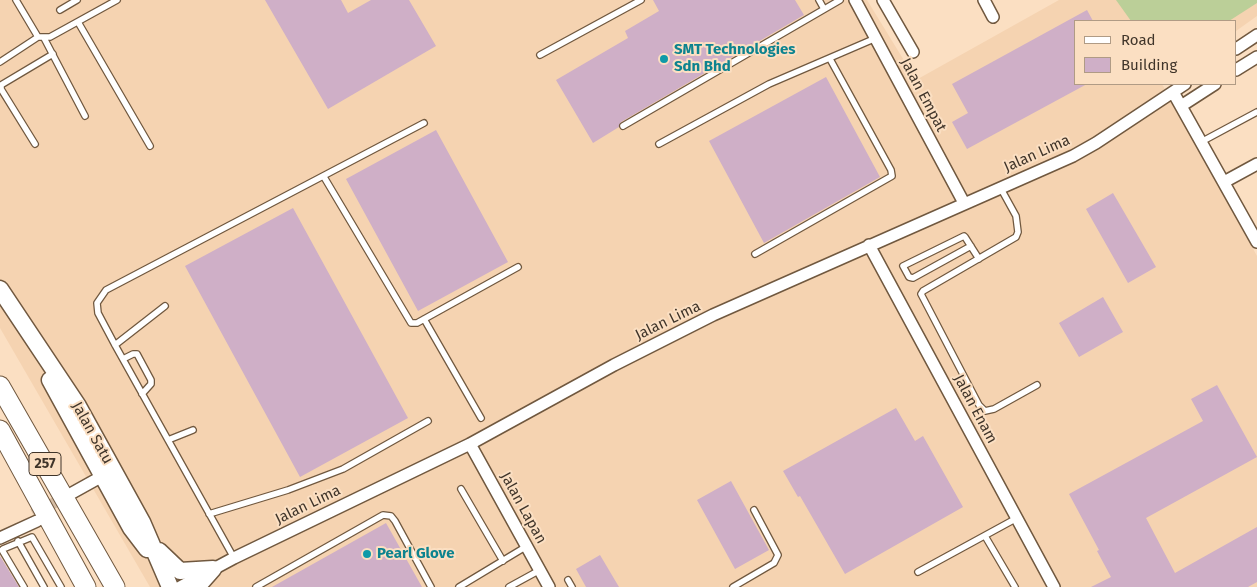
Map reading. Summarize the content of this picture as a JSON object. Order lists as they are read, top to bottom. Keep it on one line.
{"streets":{"highway":["257"],"main road":["Jalan Satu"],"street":["Jalan Empat","Jalan Lima","Jalan Enam","Jalan Lapan"]},"crossings":[["Jalan Empat","Jalan Lima"],["Jalan Lima","Jalan Enam"],["Jalan Lima","Jalan Lapan"]],"places":["SMT Technologies Sdn Bhd","Pearl Glove"],"legend":["Road","Building"]}
